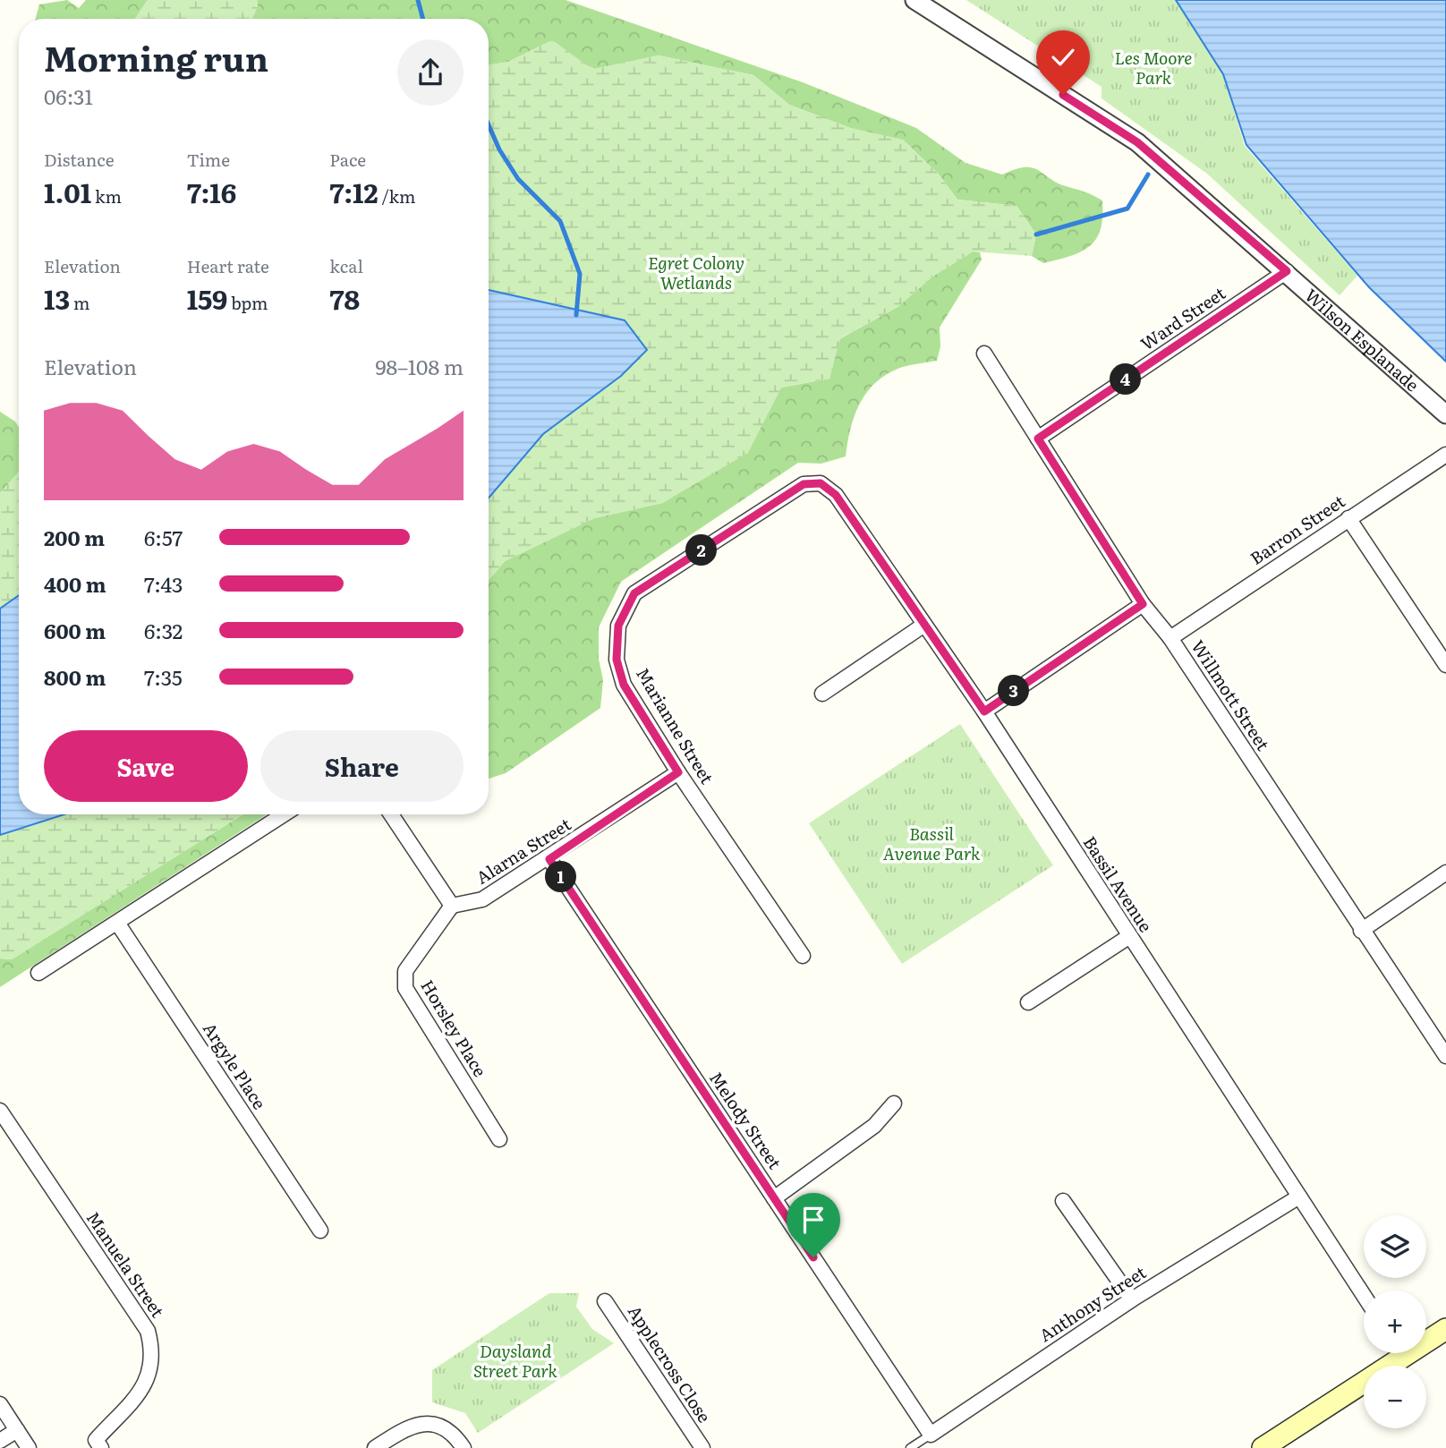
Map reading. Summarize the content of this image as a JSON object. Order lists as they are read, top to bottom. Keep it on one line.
{"streets":{"street":["Ward Street","Wilson Esplanade","Barron Street","Willmott Street","Marianne Street","Alarna Street","Bassil Avenue","Horsley Place","Argyle Place","Melody Street","Manuela Street","Anthony Street","Applecross Close"]},"crossings":[["Ward Street","Wilson Esplanade"],["Ward Street","Willmott Street"],["Barron Street","Willmott Street"],["Marianne Street","Alarna Street"],["Marianne Street","Bassil Avenue"],["Alarna Street","Horsley Place"],["Alarna Street","Melody Street"],["Bassil Avenue","Anthony Street"],["Melody Street","Anthony Street"]],"parks":["Les Moore Park","Egret Colony Wetlands","Bassil Avenue Park","Daysland Street Park"],"page":{"heading":["Morning run","06:31"],"stats":[["Distance","1.01 km"],["Time","7:16"],["Pace","7:12 /km"],["Elevation","13 m"],["Heart rate","159 bpm"],["kcal","78"]],"chart":["Elevation","98–108 m"],"pins":["4","2","3","1"],"list":[{"name":"200 m","note":"6:57"},{"name":"400 m","note":"7:43"},{"name":"600 m","note":"6:32"},{"name":"800 m","note":"7:35"}],"buttons":["Save","Share"],"map_buttons":["+","−"]}}
